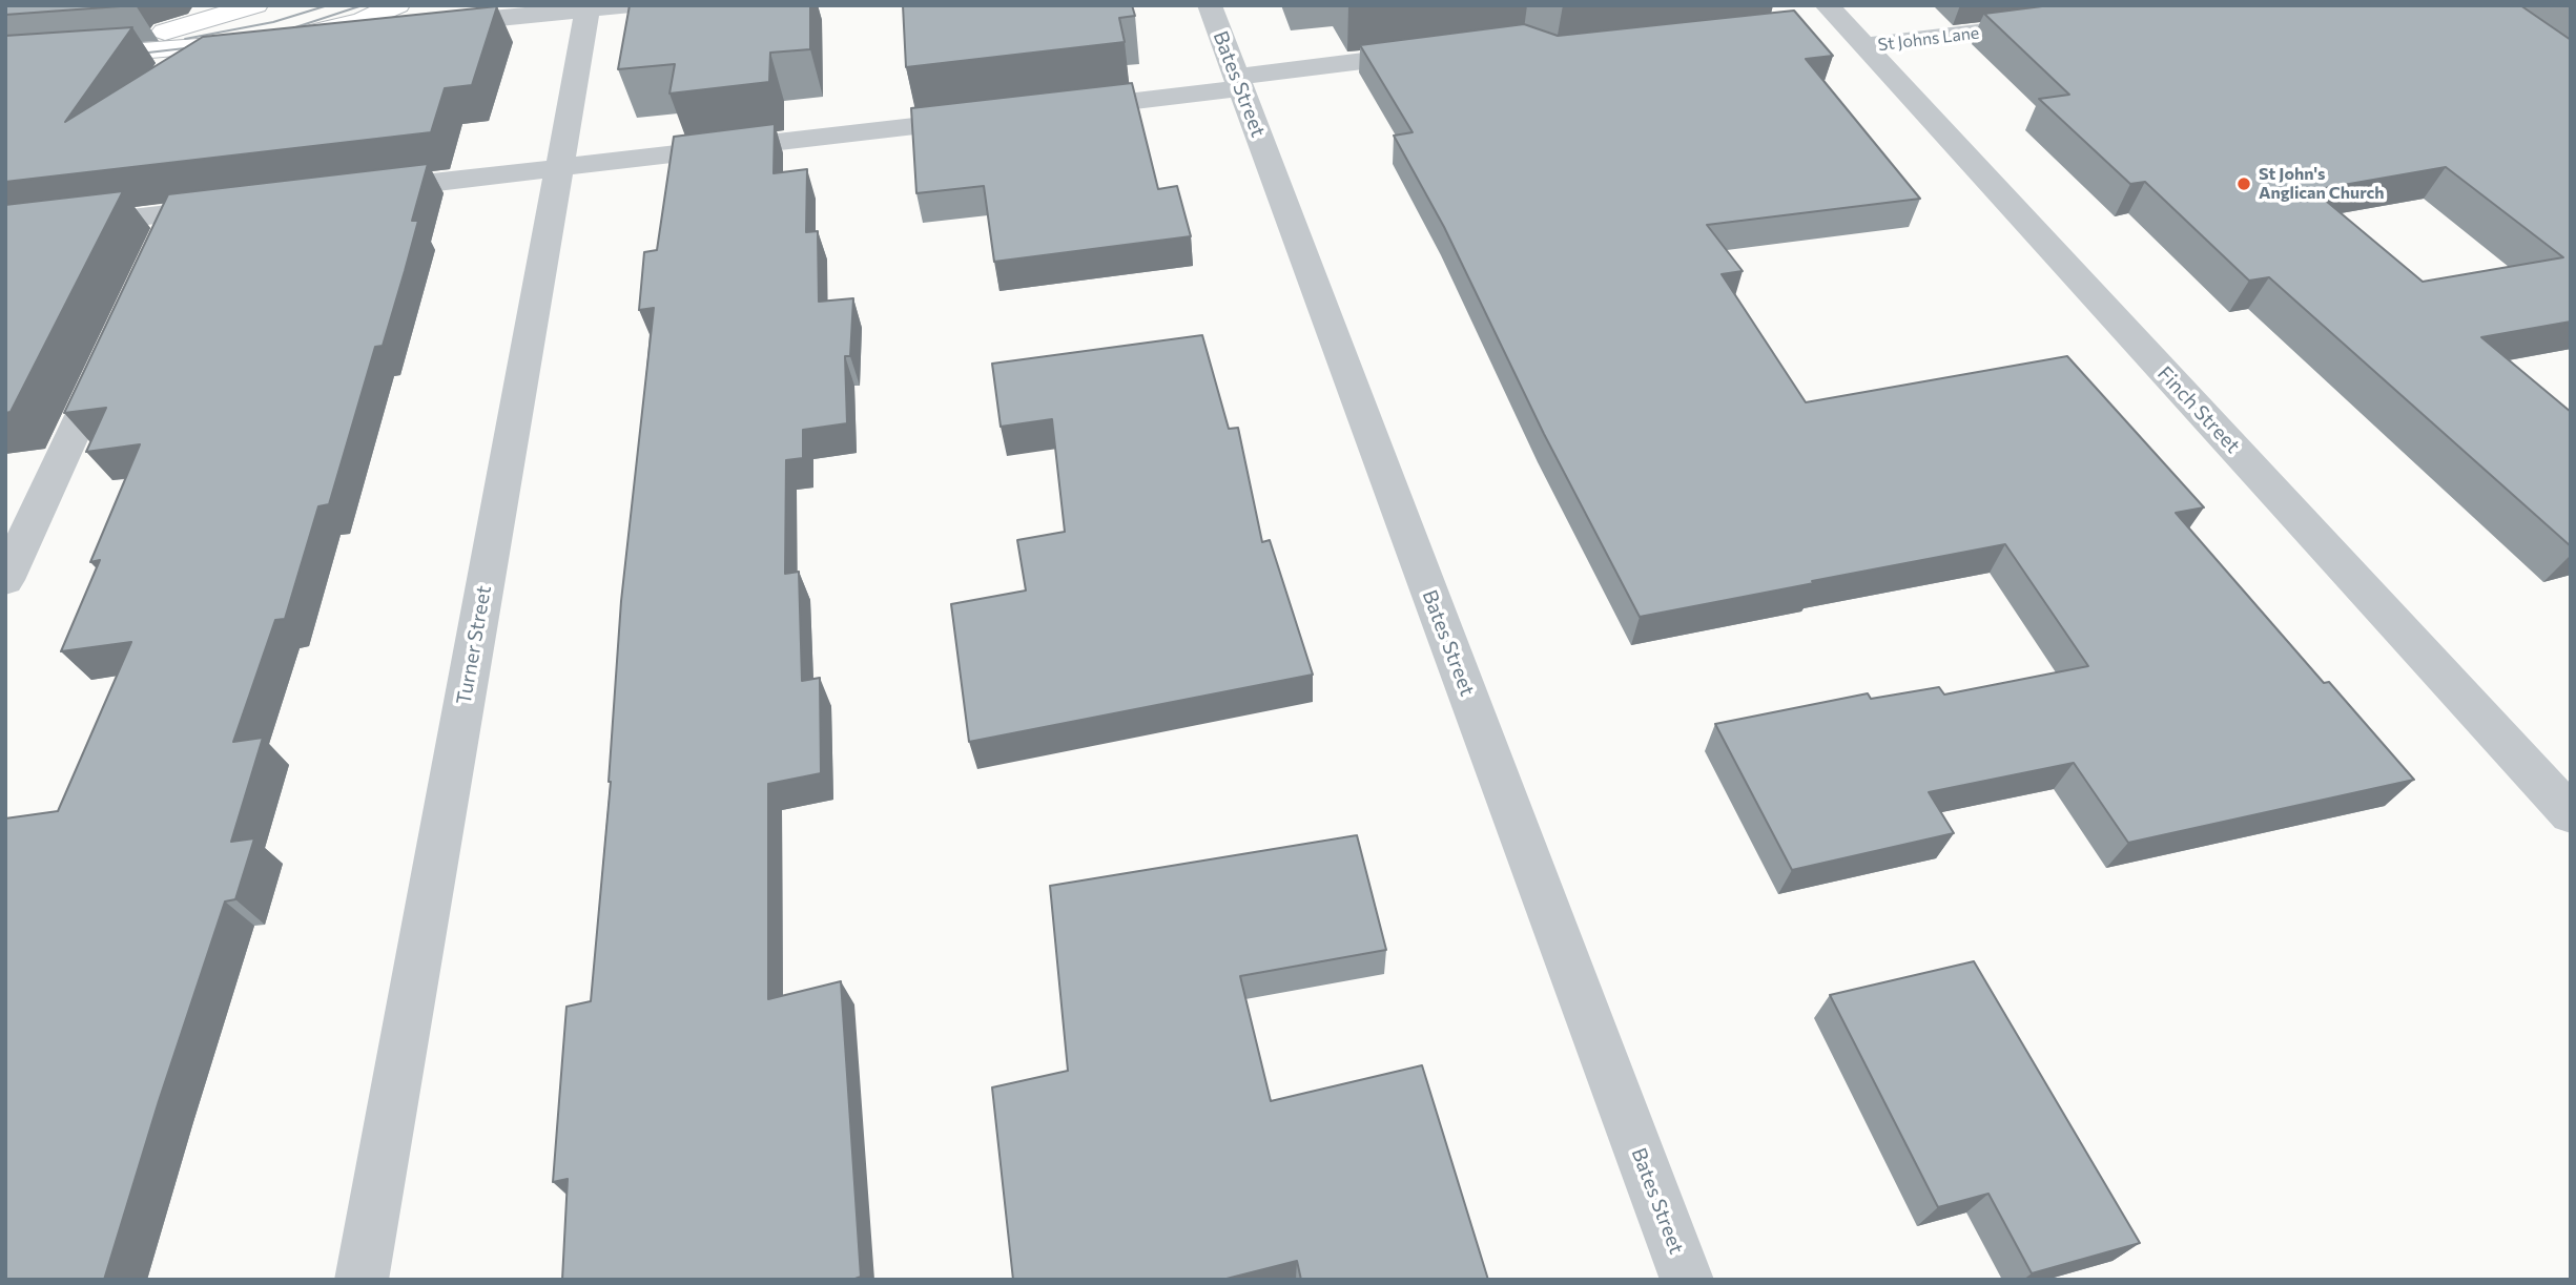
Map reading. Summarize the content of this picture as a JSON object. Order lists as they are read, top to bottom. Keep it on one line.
{"streets":{"street":["St Johns Lane","Bates Street","Finch Street","Turner Street"]},"crossings":[["St Johns Lane","Finch Street"]],"places":["St John's Anglican Church"]}
